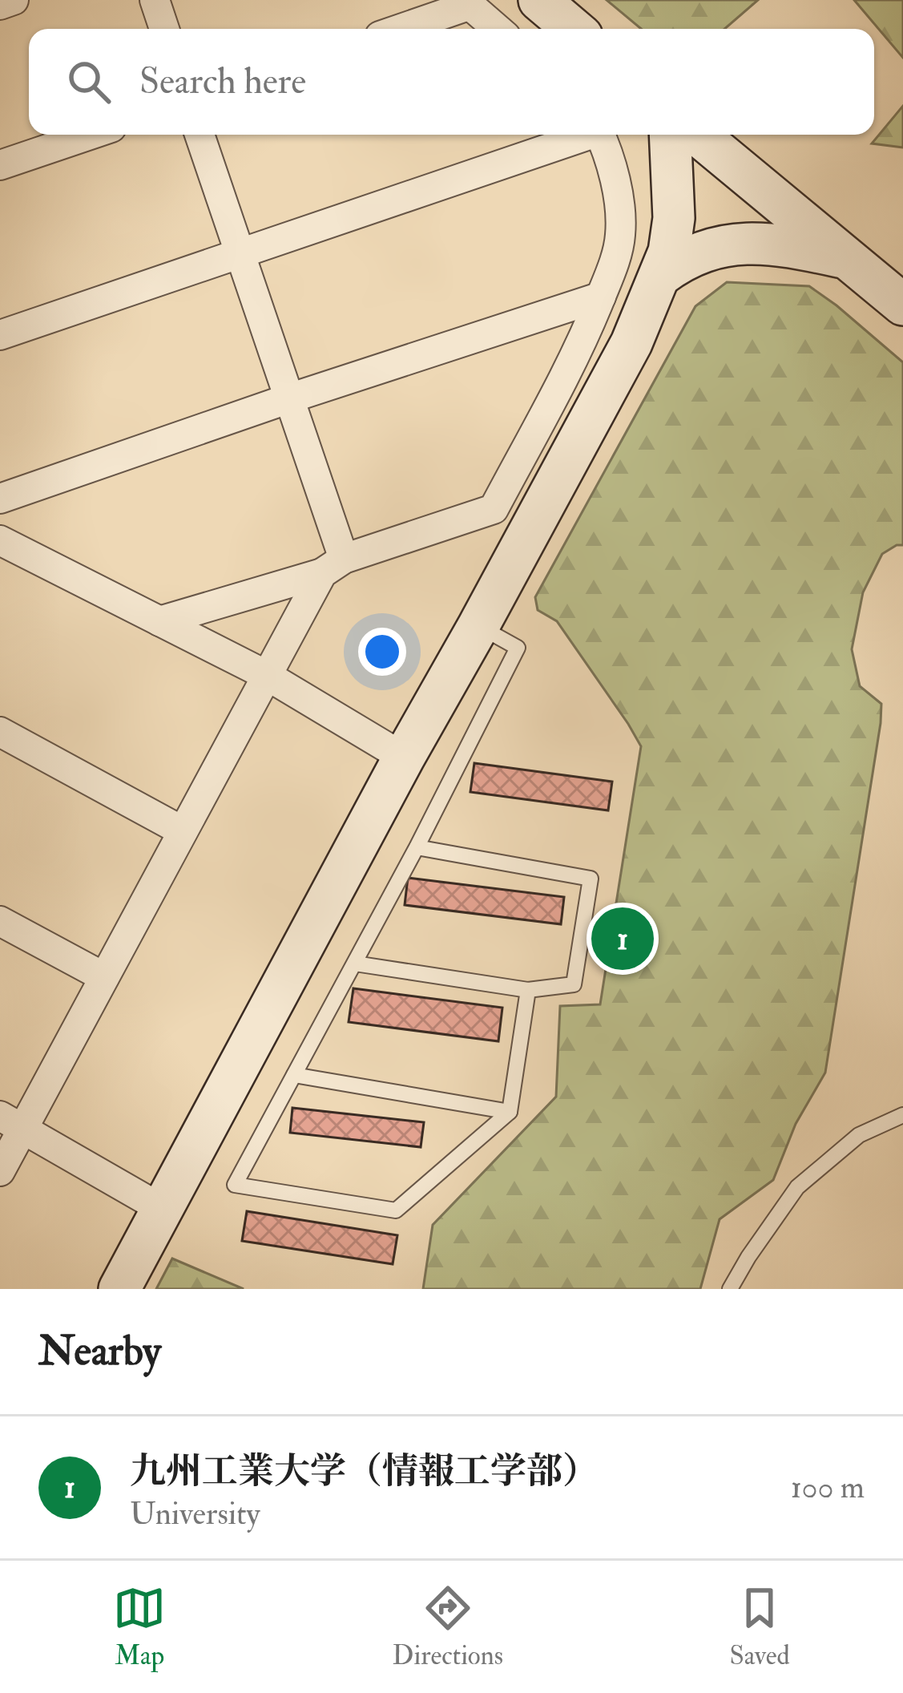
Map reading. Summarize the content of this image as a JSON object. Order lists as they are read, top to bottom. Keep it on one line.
{"page":{"search":"Search here","pins":"1","heading":"Nearby","list":[{"mark":"1","name":"九州工業大学（情報工学部）","note":"University","value":"100 m"}],"nav":["Map","Directions","Saved"]}}
